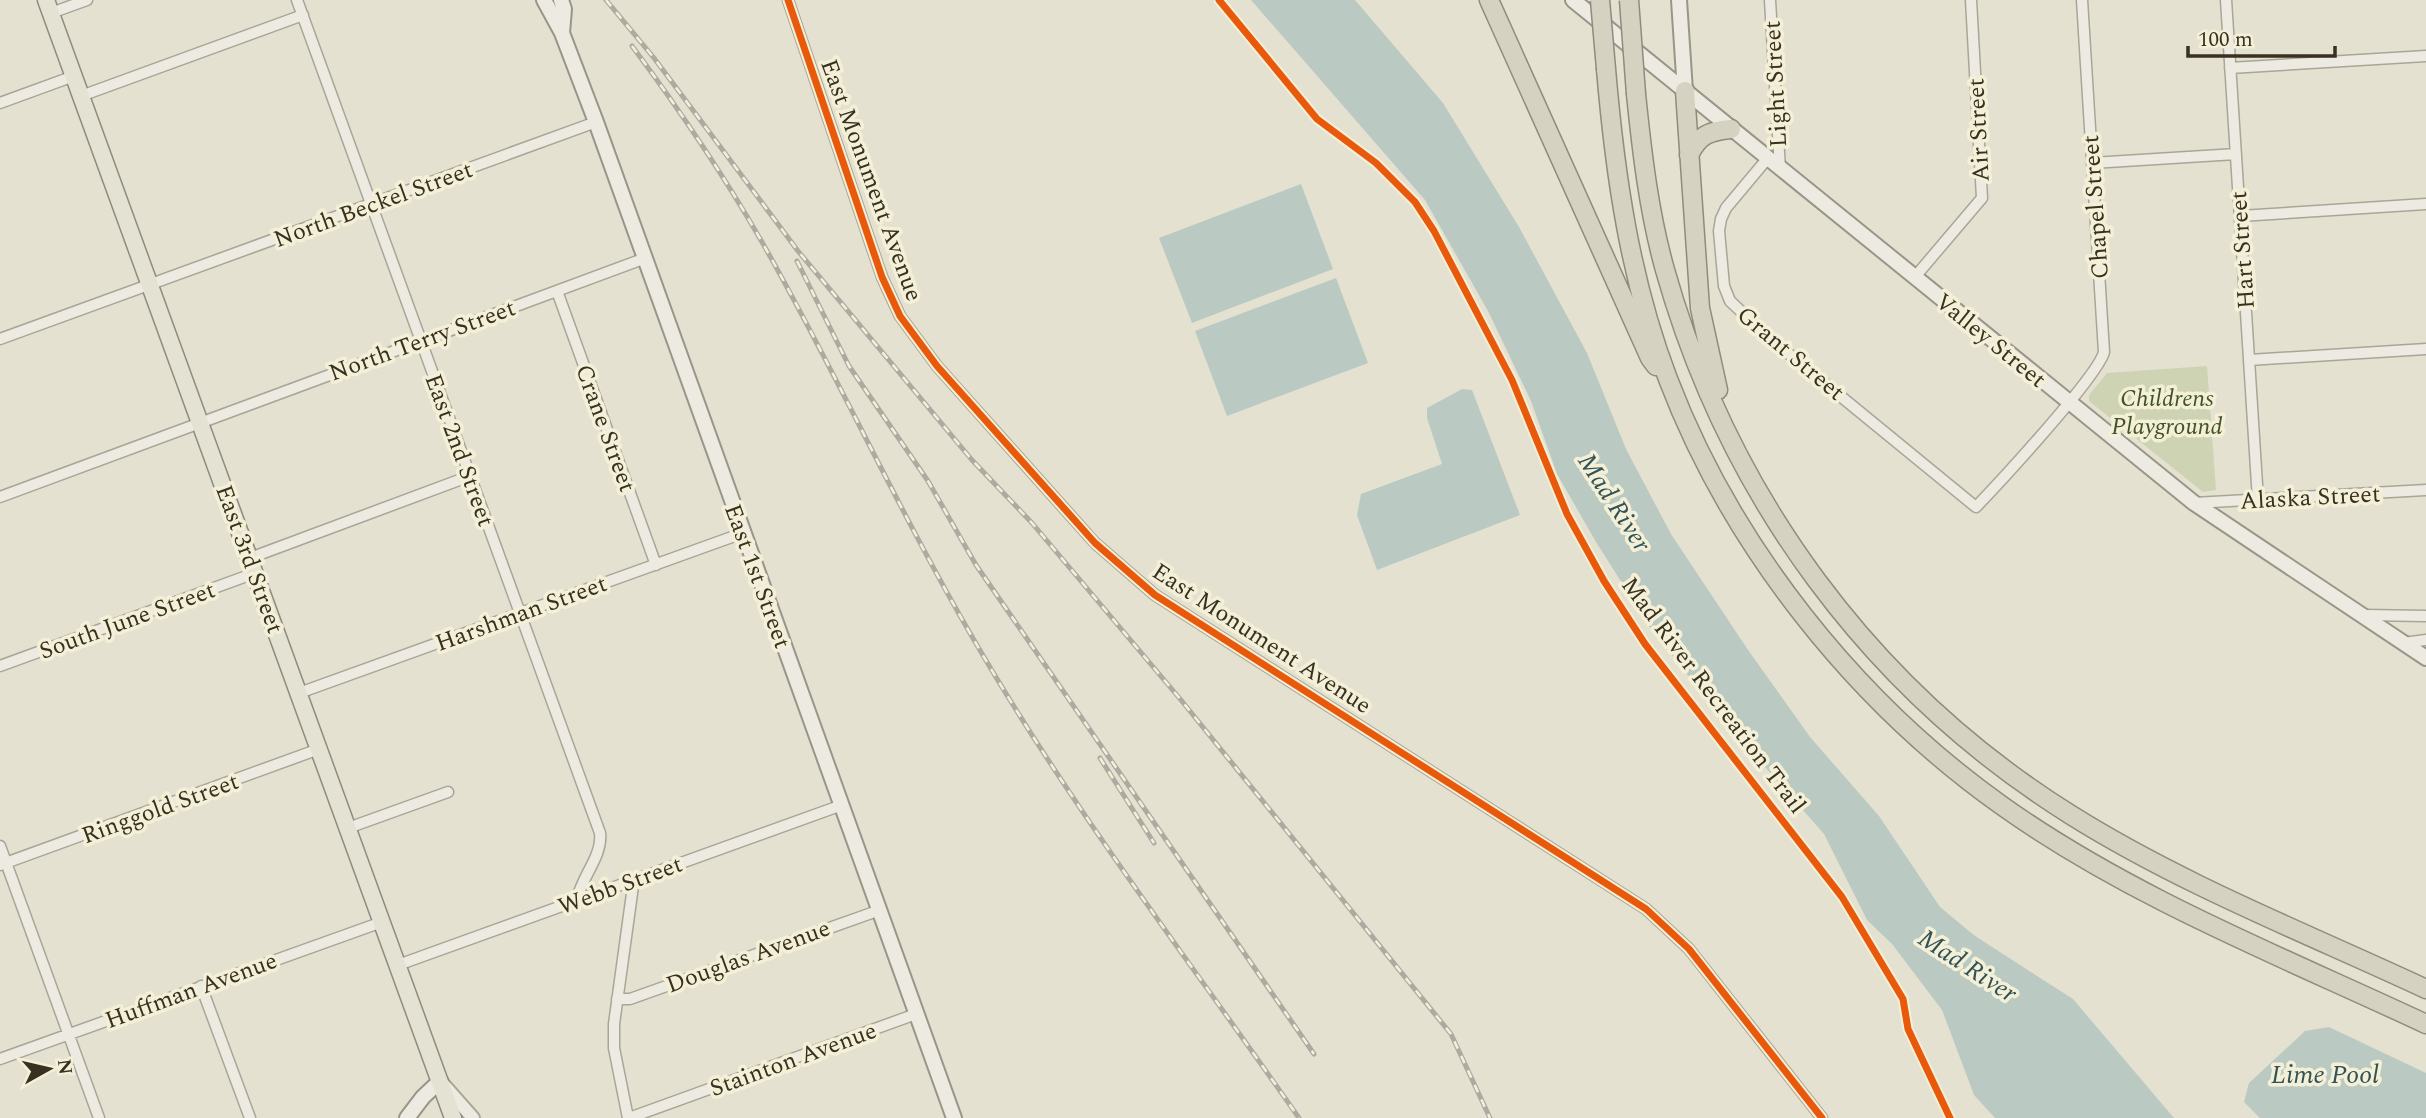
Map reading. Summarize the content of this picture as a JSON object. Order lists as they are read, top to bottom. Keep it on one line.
{"streets":{"main road":["Valley Street","East 3rd Street","East 1st Street"],"street":["Light Street","Air Street","East Monument Avenue","North Beckel Street","Chapel Street","Hart Street","North Terry Street","Grant Street","Crane Street","East 2nd Street","Alaska Street","Harshman Street","South June Street","Ringgold Street","Webb Street","Douglas Avenue","Huffman Avenue","Stainton Avenue"],"cycle path":["Mad River Recreation Trail"]},"crossings":[["Light Street","Valley Street"],["Air Street","Valley Street"],["North Beckel Street","East 2nd Street"],["North Beckel Street","East 3rd Street"],["North Beckel Street","East 1st Street"],["Chapel Street","Valley Street"],["Chapel Street","Grant Street"],["Hart Street","Alaska Street"],["North Terry Street","Crane Street"],["North Terry Street","East 2nd Street"],["North Terry Street","East 3rd Street"],["North Terry Street","East 1st Street"],["Valley Street","Grant Street"],["Valley Street","Alaska Street"],["Crane Street","Harshman Street"],["East 2nd Street","Harshman Street"],["East 2nd Street","South June Street"],["East 2nd Street","Webb Street"],["East 3rd Street","Harshman Street"],["East 3rd Street","South June Street"],["East 3rd Street","Ringgold Street"],["East 3rd Street","Webb Street"],["East 3rd Street","Huffman Avenue"],["East 1st Street","Harshman Street"],["East 1st Street","Webb Street"],["East 1st Street","Douglas Avenue"],["East 1st Street","Stainton Avenue"]],"water":["Mad River","Lime Pool"],"parks":["Childrens Playground"],"scale_bar":"100 m","north":"right"}
